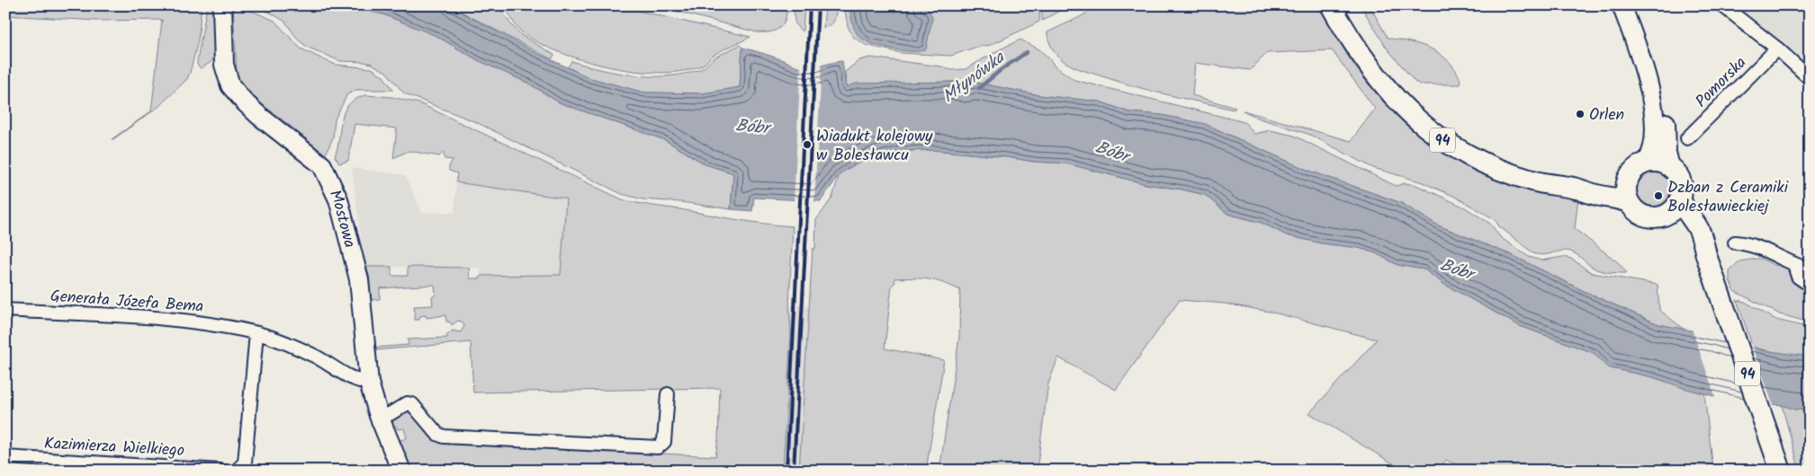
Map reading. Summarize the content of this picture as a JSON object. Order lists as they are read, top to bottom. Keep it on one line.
{"streets":{"main road":["94"],"street":["Pomorska","Mostowa","Generała Józefa Bema","Kazimierza Wielkiego"]},"crossings":[["Mostowa","Generała Józefa Bema"]],"water":["Młynówka","Bóbr"],"places":["Orlen","Wiadukt kolejowy w Bolesławcu","Dzban z Ceramiki Bolesławieckiej"]}
